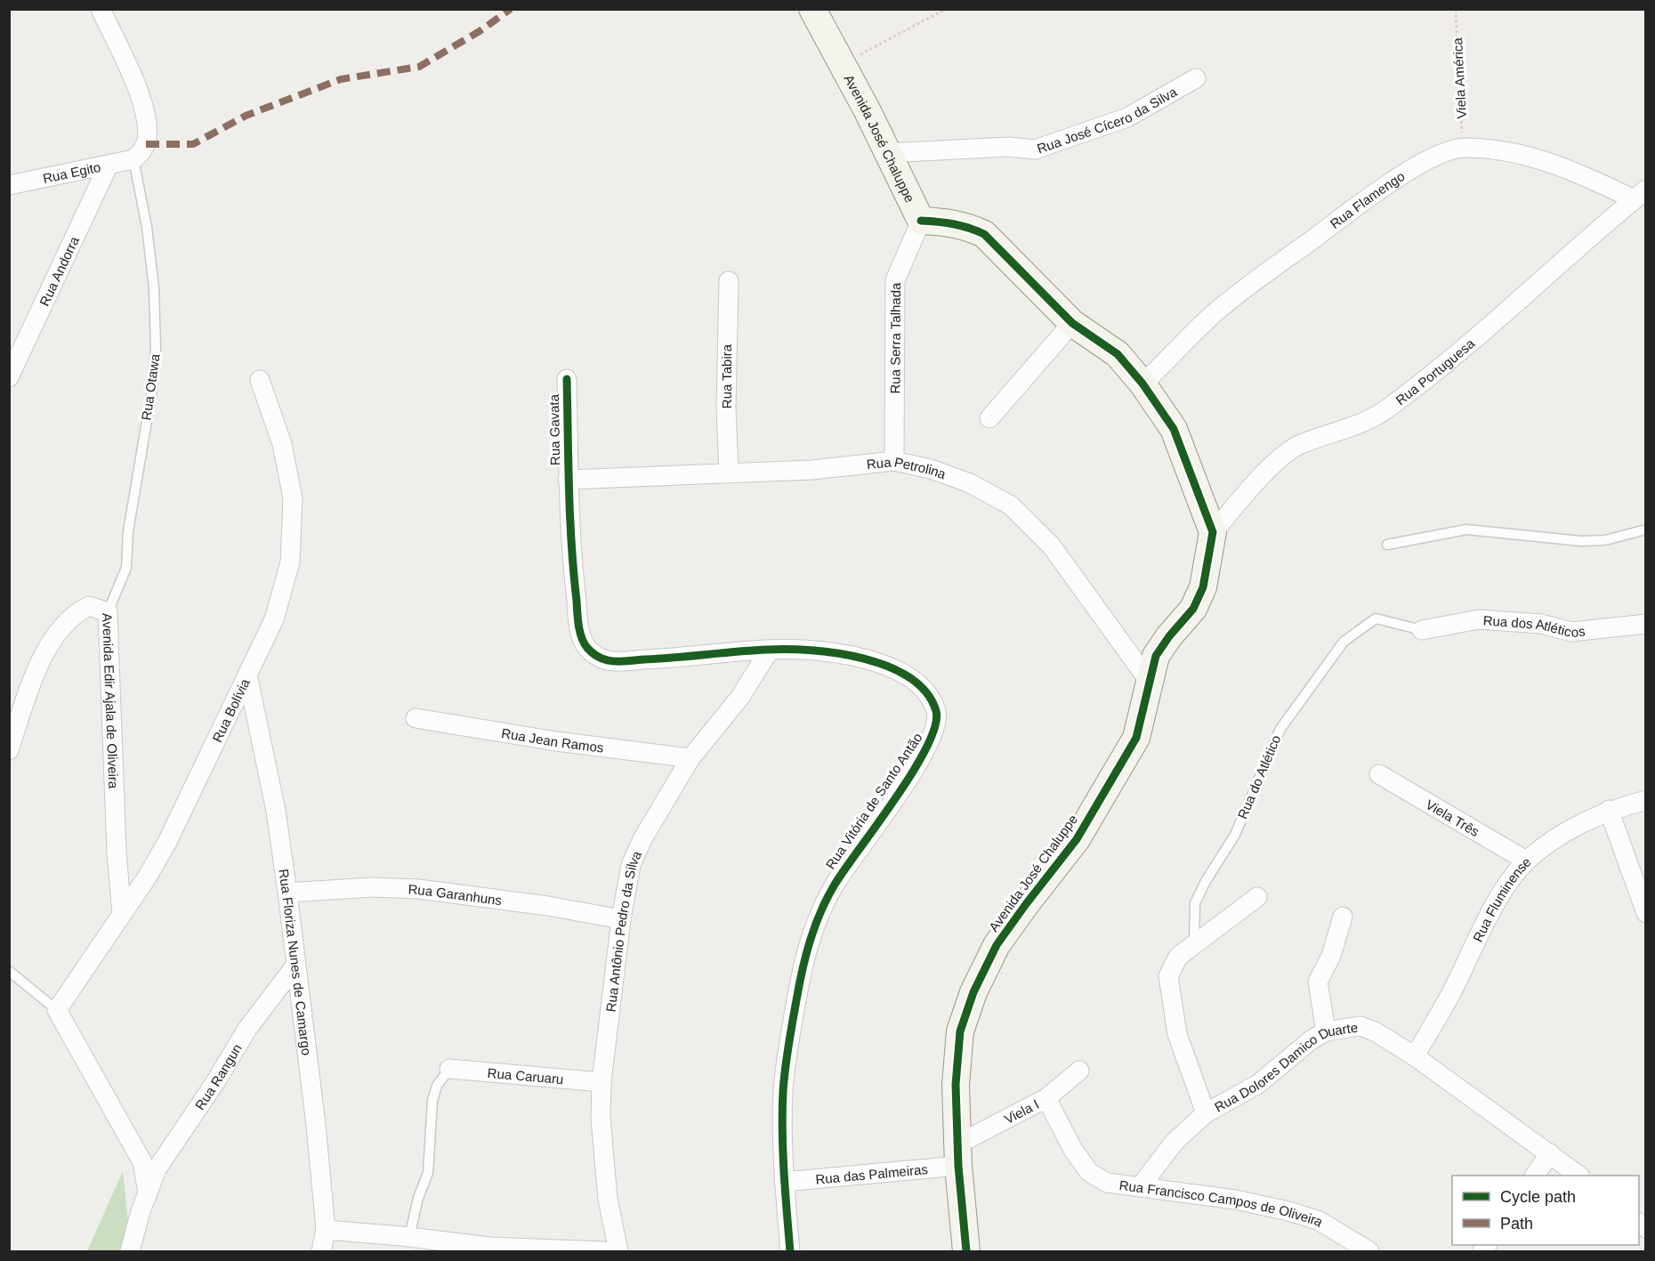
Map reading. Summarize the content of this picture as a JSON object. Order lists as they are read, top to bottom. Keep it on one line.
{"streets":{"street":["Rua José Cícero da Silva","Avenida José Chaluppe","Rua Egito","Rua Flamengo","Rua Andorra","Rua Serra Talhada","Rua Portuguesa","Rua Tabira","Rua Gavata","Rua Petrolina","Rua dos Atléticos","Avenida Edir Ajala de Oliveira","Rua Bolívia","Rua Jean Ramos","Rua Vitória de Santo Antão","Viela Três","Rua Garanhuns","Rua Fluminense","Rua Antônio Pedro da Silva","Rua Floriza Nunes de Camargo","Rua Dolores Damico Duarte","Rua Caruaru","Rua Rangun","Viela I","Rua das Palmeiras","Rua Francisco Campos de Oliveira"],"lane":["Rua Otawa","Rua do Atlético"],"path":["Viela América"]},"crossings":[["Viela América","Rua Flamengo"],["Rua José Cícero da Silva","Avenida José Chaluppe"],["Avenida José Chaluppe","Rua Serra Talhada"],["Avenida José Chaluppe","Rua Portuguesa"],["Avenida José Chaluppe","Rua Petrolina"],["Avenida José Chaluppe","Viela I"],["Avenida José Chaluppe","Rua das Palmeiras"],["Rua Egito","Rua Andorra"],["Rua Egito","Rua Otawa"],["Rua Flamengo","Rua Portuguesa"],["Rua Serra Talhada","Rua Petrolina"],["Rua Tabira","Rua Petrolina"],["Rua Otawa","Avenida Edir Ajala de Oliveira"],["Rua Gavata","Rua Petrolina"],["Rua Gavata","Rua Vitória de Santo Antão"],["Rua Petrolina","Rua Vitória de Santo Antão"],["Rua dos Atléticos","Rua do Atlético"],["Avenida Edir Ajala de Oliveira","Rua Bolívia"],["Rua Bolívia","Rua Floriza Nunes de Camargo"],["Rua Jean Ramos","Rua Antônio Pedro da Silva"],["Rua Vitória de Santo Antão","Rua Antônio Pedro da Silva"],["Rua Vitória de Santo Antão","Rua das Palmeiras"],["Viela Três","Rua Fluminense"],["Rua Garanhuns","Rua Antônio Pedro da Silva"],["Rua Garanhuns","Rua Floriza Nunes de Camargo"],["Rua Fluminense","Rua Dolores Damico Duarte"],["Rua Antônio Pedro da Silva","Rua Caruaru"],["Rua Floriza Nunes de Camargo","Rua Rangun"],["Rua Dolores Damico Duarte","Rua Francisco Campos de Oliveira"],["Viela I","Rua das Palmeiras"],["Viela I","Rua Francisco Campos de Oliveira"]],"legend":["Cycle path","Path"]}
